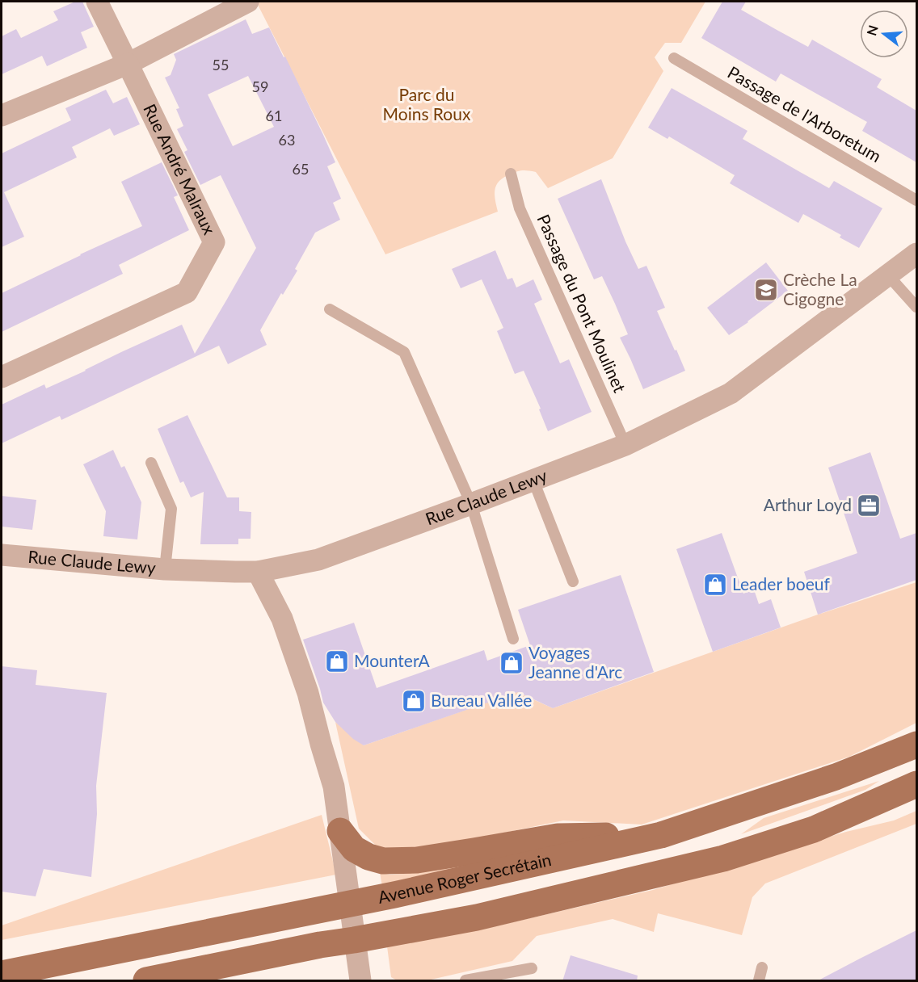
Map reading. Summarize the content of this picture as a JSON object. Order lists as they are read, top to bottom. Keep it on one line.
{"streets":{"main road":["Avenue Roger Secrétain"],"street":["Rue André Malraux","Rue Claude Lewy"],"lane":["Passage de l'Arboretum","Passage du Pont Moulinet"]},"crossings":[["Passage du Pont Moulinet","Rue Claude Lewy"]],"parks":["Parc du Moins Roux"],"places":{"school or university":["Crèche La Cigogne"],"office":["Arthur Loyd"],"shop":["Leader boeuf","MounterA","Voyages Jeanne d'Arc","Bureau Vallée"]},"house_numbers":["55","59","61","63","65"],"north":"left"}
